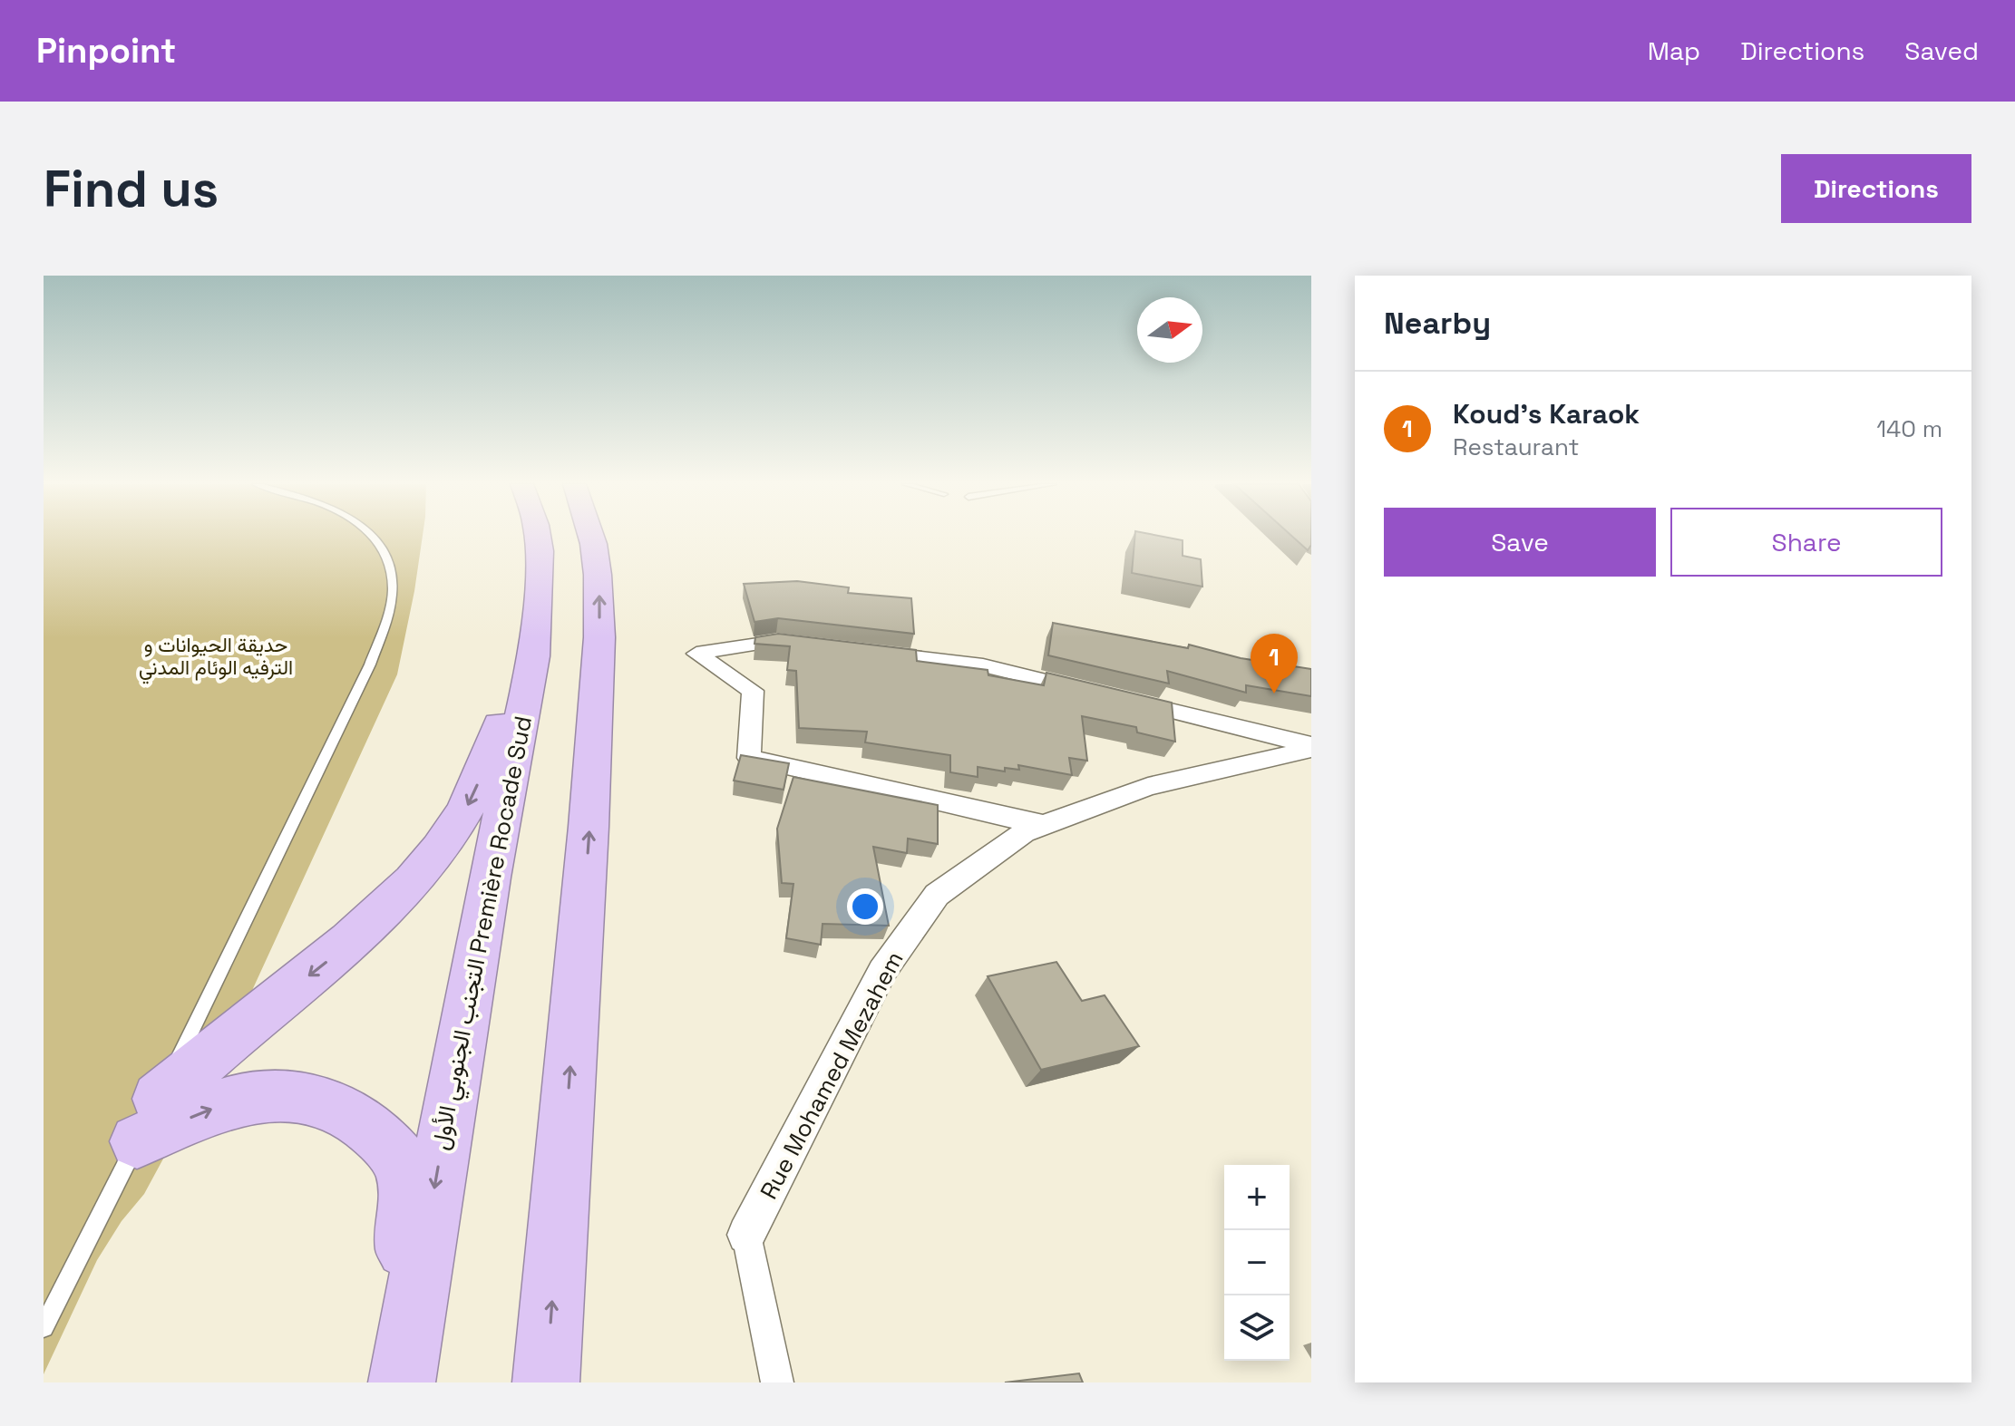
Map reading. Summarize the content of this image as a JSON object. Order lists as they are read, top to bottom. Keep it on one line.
{"streets":{"highway":["التجنب الجنوبي الأول Première Rocade Sud"],"street":["Rue Mohamed Mezahem"]},"parks":["حديقة الحيوانات و الترفيه الوئام المدني"],"north":"right","page":{"header":"Pinpoint","nav":["Map","Directions","Saved"],"buttons":["Directions",["Save","Share"]],"title":"Find us","heading":"Nearby","list":[{"mark":"1","name":"Koud's Karaok","note":"Restaurant","value":"140 m"}],"pins":"1","map_buttons":["+","−"]}}
